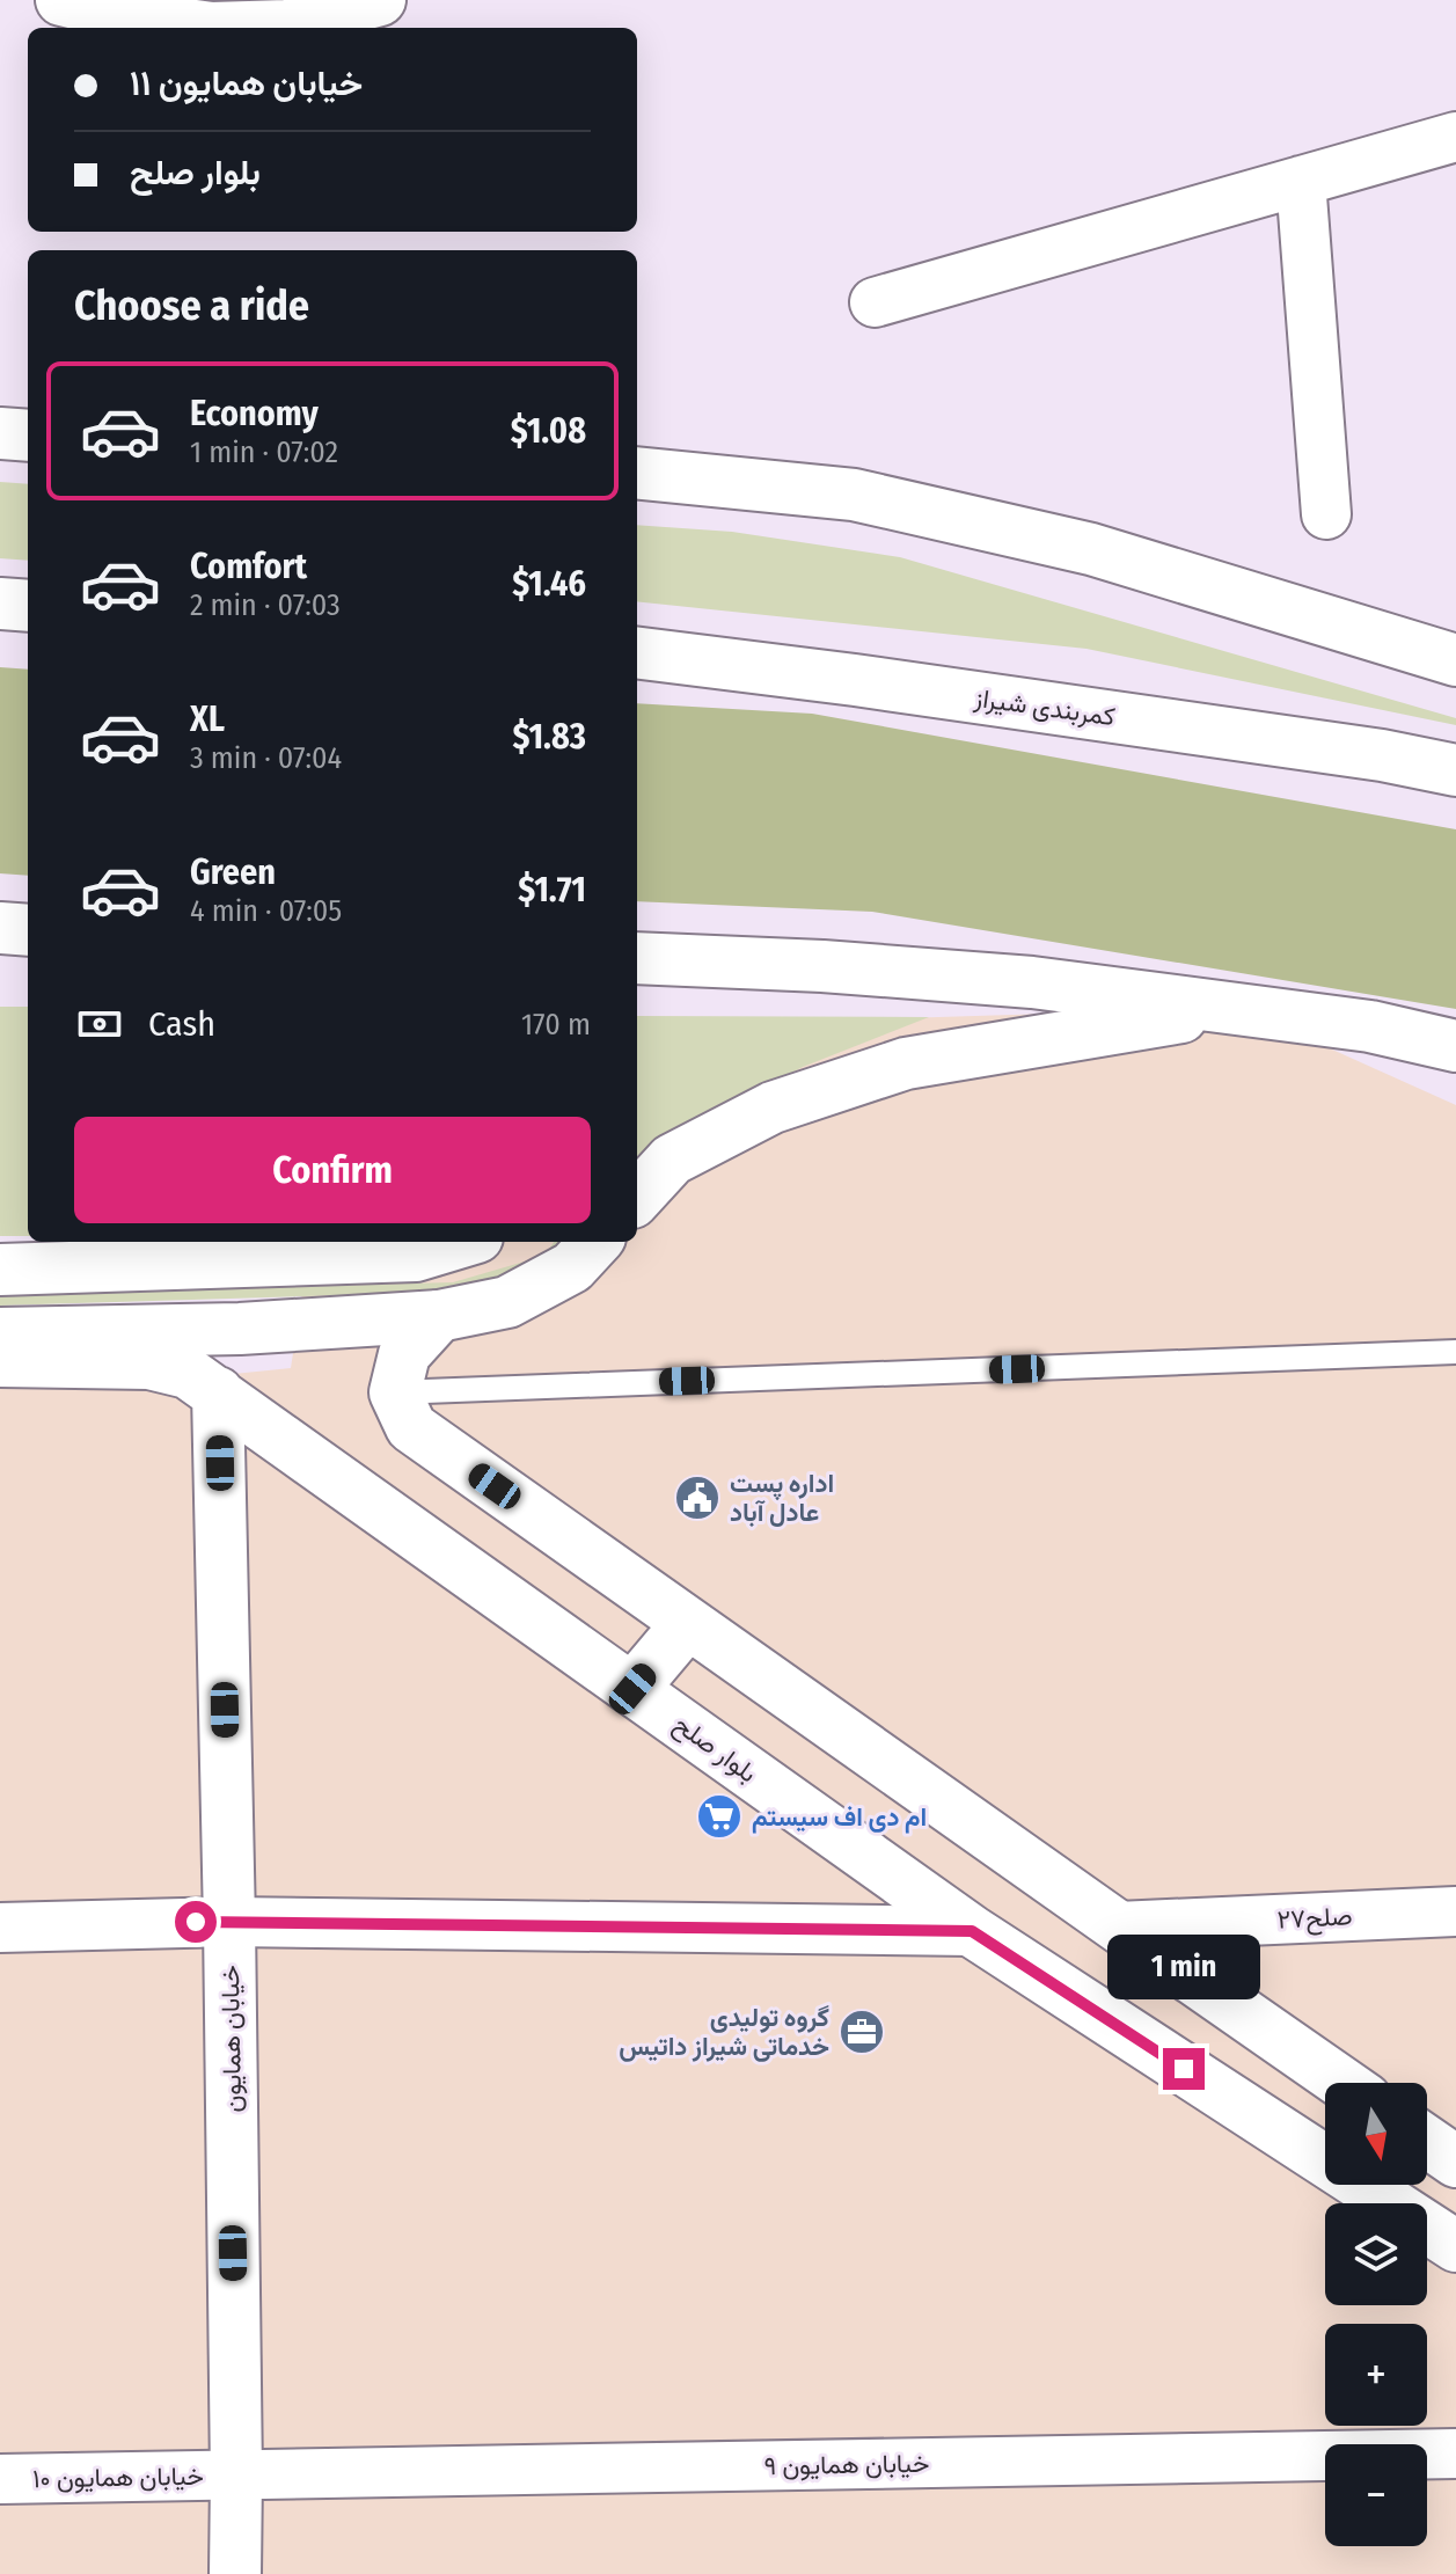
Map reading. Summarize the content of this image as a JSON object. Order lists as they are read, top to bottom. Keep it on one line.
{"streets":{"main road":["کمربندی شیراز","بلوار صلح","خیابان همایون"],"street":["صلح۲۷","خیابان همایون ۹","خیابان همایون ۱۰"]},"crossings":[["بلوار صلح","خیابان همایون"],["خیابان همایون","خیابان همایون ۹"],["خیابان همایون","خیابان همایون ۱۰"],["خیابان همایون ۹","خیابان همایون ۱۰"]],"places":{"public building":["اداره پست عادل آباد"],"supermarket":["ام دی اف سیستم"],"office":["گروه تولیدی خدماتی شیراز داتیس"]},"north":"bottom","page":{"banner":["خیابان همایون ۱۱","بلوار صلح"],"heading":"Choose a ride","list":[{"name":"Economy","note":"1 min · 07:02","value":"$1.08"},{"name":"Comfort","note":"2 min · 07:03","value":"$1.46"},{"name":"XL","note":"3 min · 07:04","value":"$1.83"},{"name":"Green","note":"4 min · 07:05","value":"$1.71"}],"pay":["Cash","170 m"],"buttons":"Confirm","bubble":"1 min","map_buttons":["+","−"]}}
